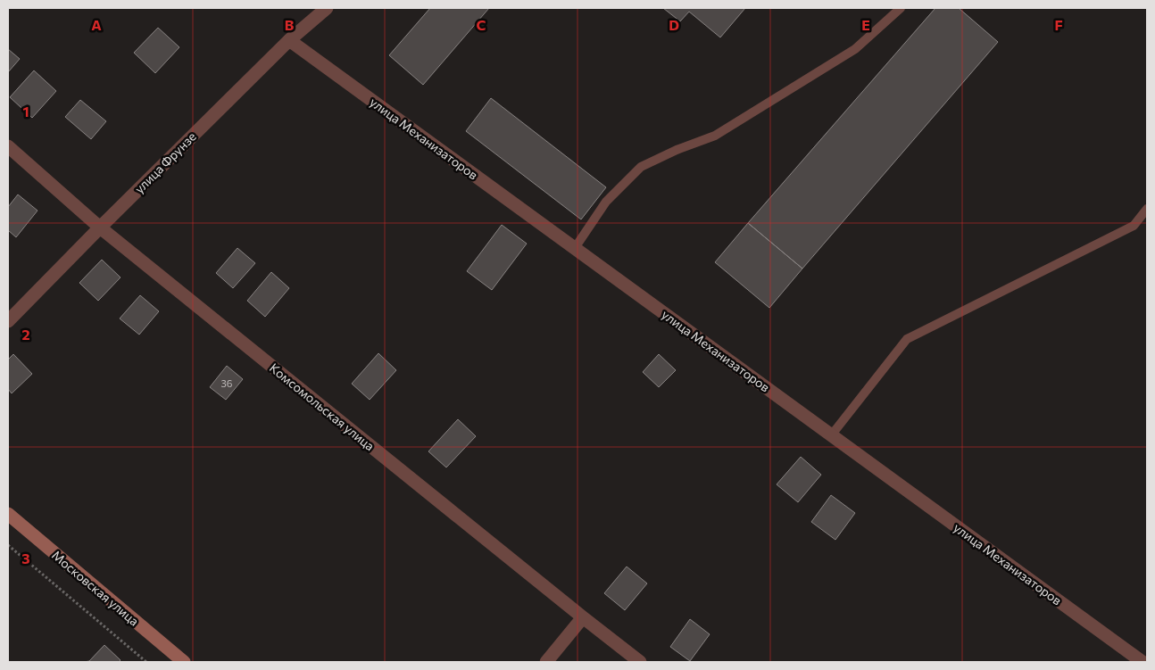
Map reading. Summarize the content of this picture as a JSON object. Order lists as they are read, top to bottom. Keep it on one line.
{"streets":{"street":["улица Механизаторов","улица Фрунзе","Комсомольская улица","Московская улица"]},"crossings":[["улица Механизаторов","улица Фрунзе"],["улица Фрунзе","Комсомольская улица"]],"house_numbers":["36"],"grid":{"columns":["A","B","C","D","E","F"],"rows":["1","2","3"]}}
